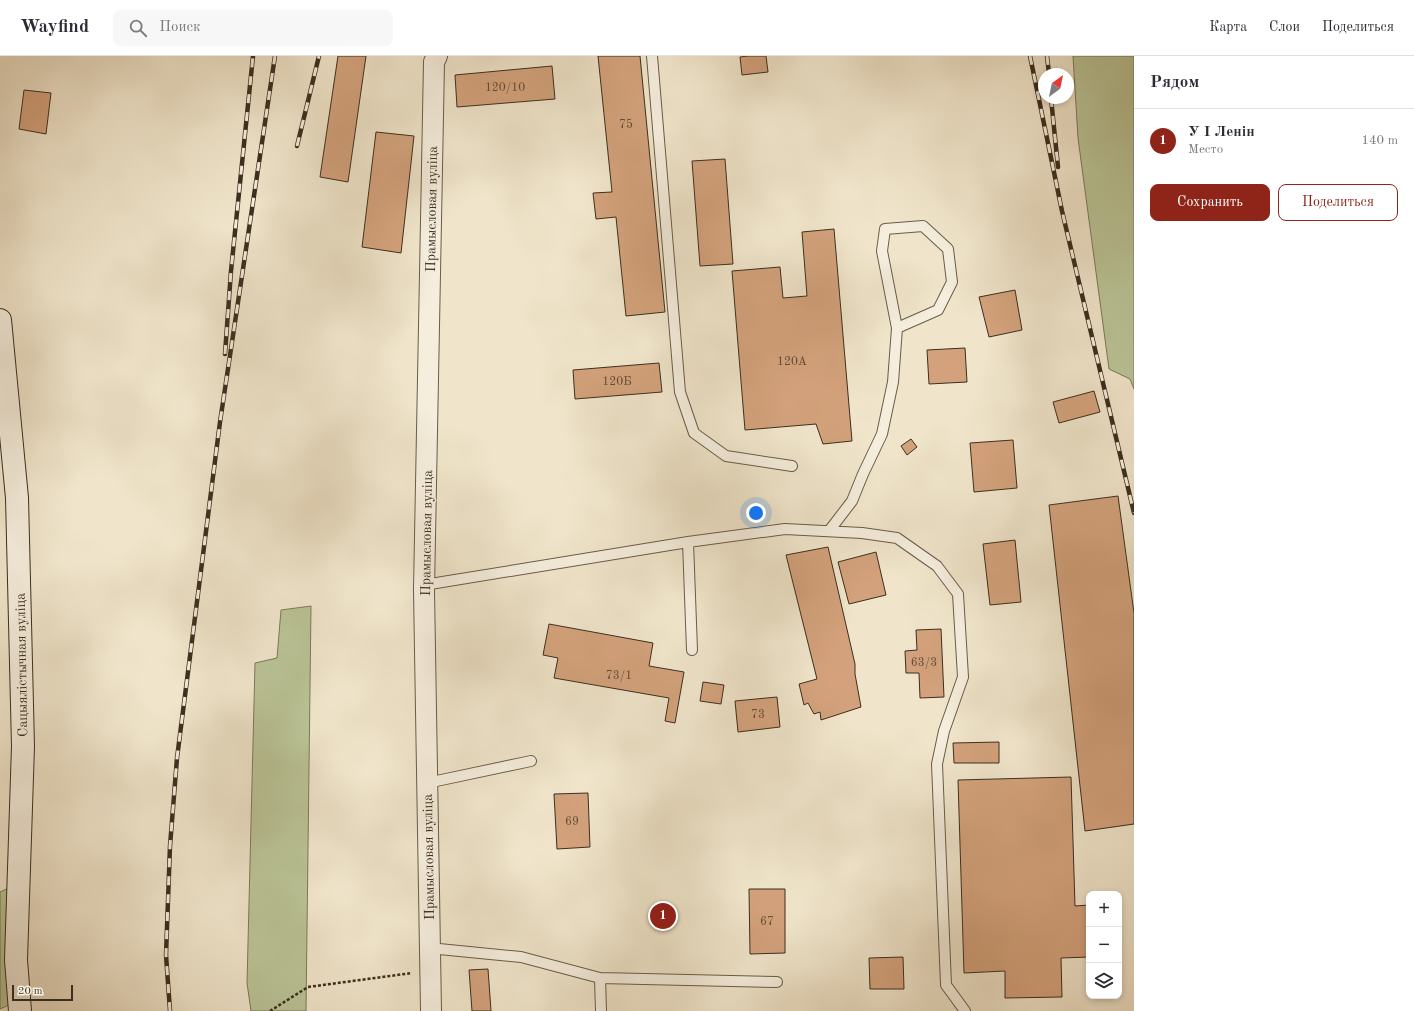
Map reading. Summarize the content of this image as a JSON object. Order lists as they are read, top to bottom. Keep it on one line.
{"streets":{"street":["Прамысловая вуліца","Сацыялістычная вуліца"]},"house_numbers":["120/10","75","120А","120Б","63/3","73/1","73","69","67"],"scale_bar":"20 m","north":"top right","page":{"header":"Wayfind","search":"Поиск","nav":["Карта","Слои","Поделиться"],"heading":"Рядом","list":[{"mark":"1","name":"У І Ленін","note":"Место","value":"140 m"}],"buttons":["Сохранить","Поделиться"],"map_buttons":["+","−"],"pins":"1","scale":"20 m"}}
